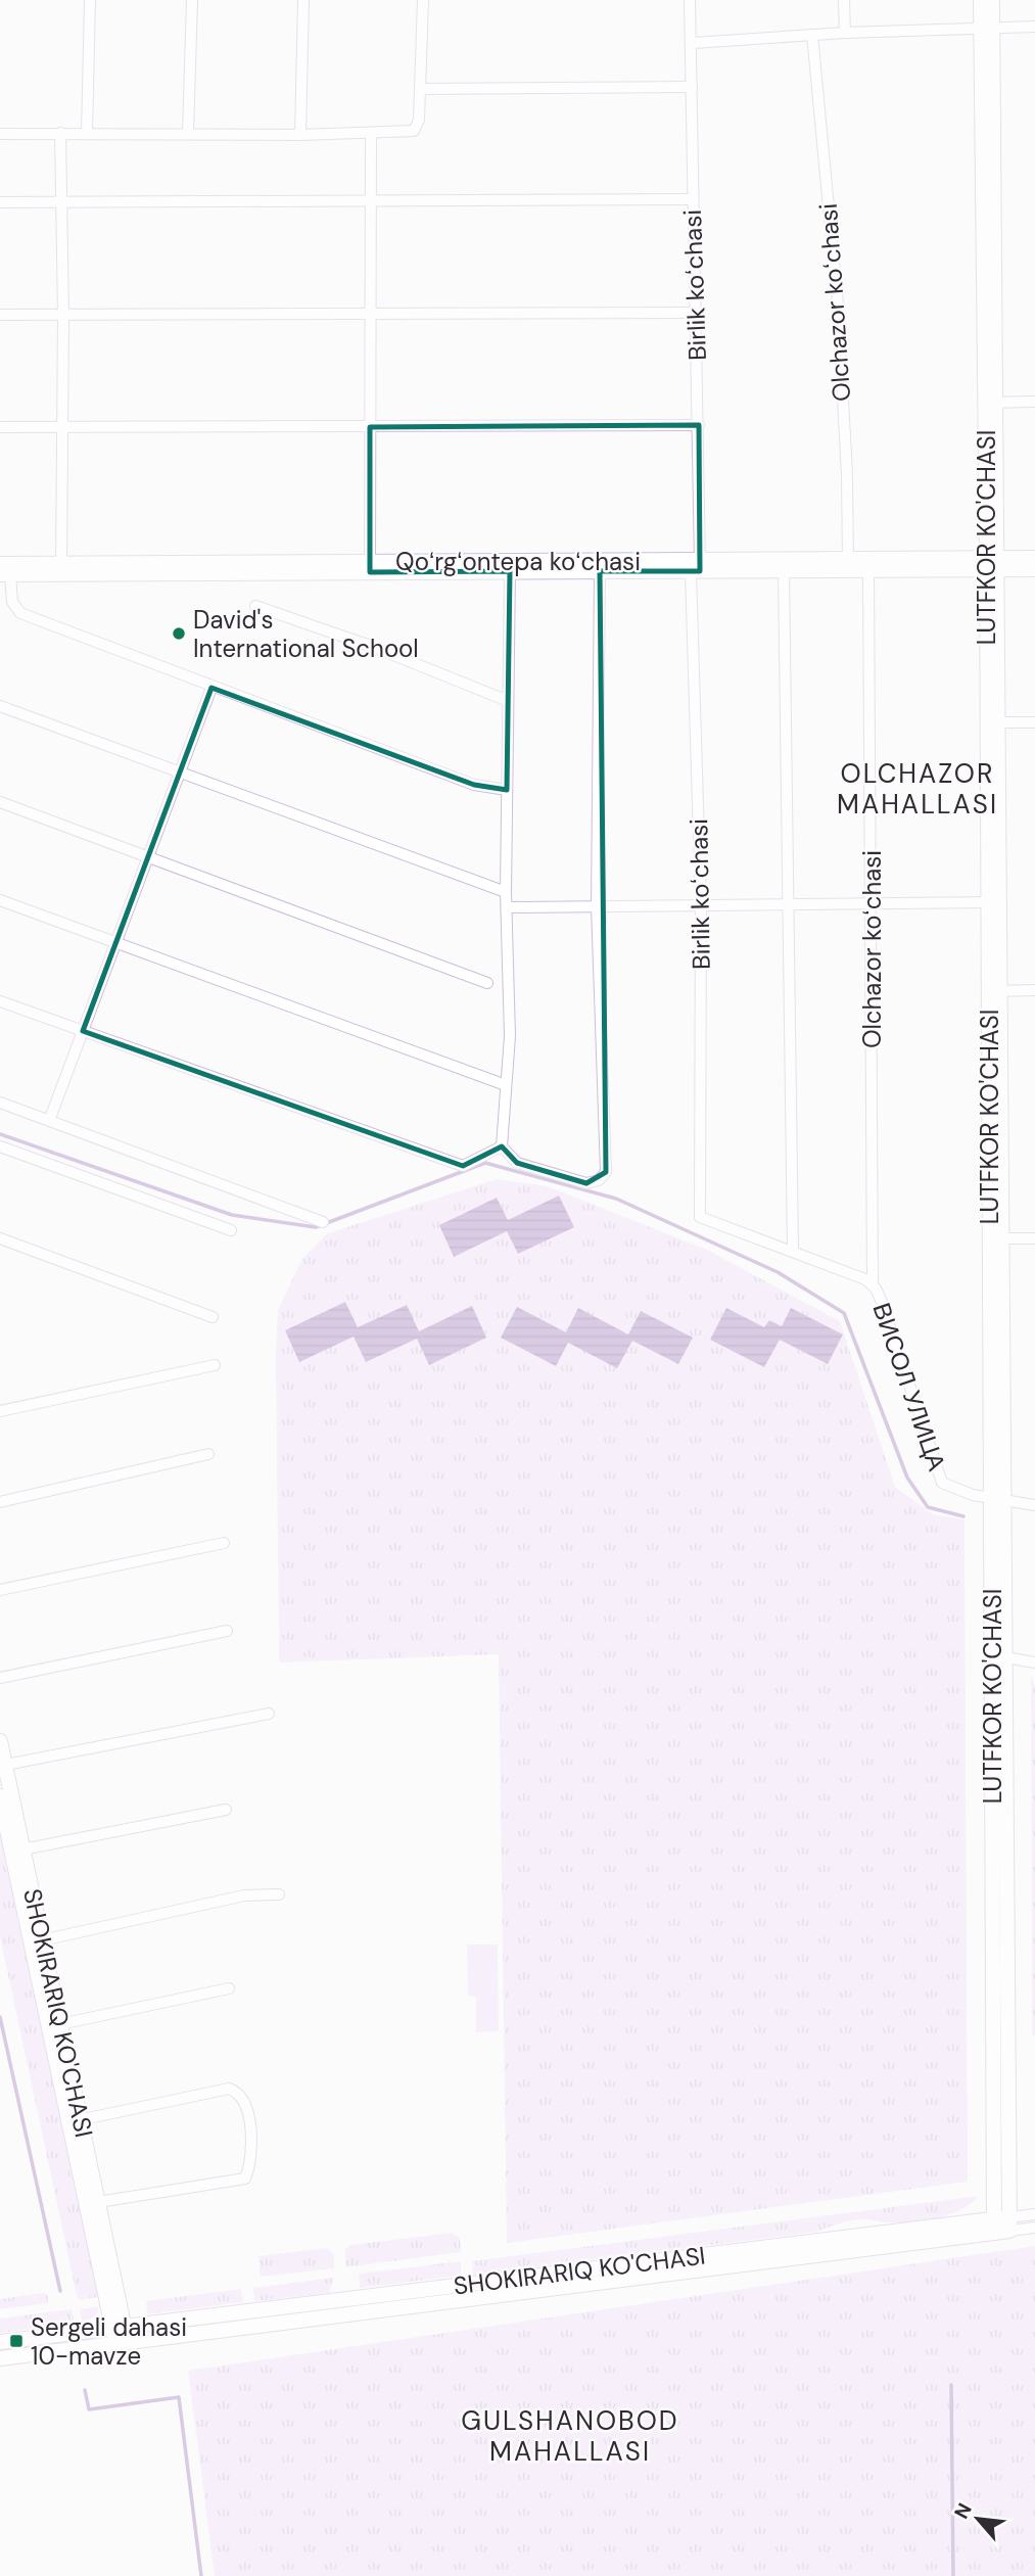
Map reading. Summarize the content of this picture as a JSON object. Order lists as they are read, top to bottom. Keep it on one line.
{"streets":{"main road":["LUTFKOR KO'CHASI","Qoʻrgʻontepa koʻchasi","SHOKIRARIQ KO'CHASI"],"street":["Birlik koʻchasi","Olchazor koʻchasi","ВИСОЛ УЛИЦА"]},"crossings":[["Birlik koʻchasi","Qoʻrgʻontepa koʻchasi"],["Birlik koʻchasi","ВИСОЛ УЛИЦА"],["Olchazor koʻchasi","Qoʻrgʻontepa koʻchasi"],["Olchazor koʻchasi","ВИСОЛ УЛИЦА"],["LUTFKOR KO'CHASI","Qoʻrgʻontepa koʻchasi"],["LUTFKOR KO'CHASI","ВИСОЛ УЛИЦА"],["LUTFKOR KO'CHASI","SHOKIRARIQ KO'CHASI"]],"districts":["OLCHAZOR MAHALLASI","GULSHANOBOD MAHALLASI"],"places":{"other":["David's International School"],"transit":["Sergeli dahasi 10-mavze"]},"north":"top left"}
